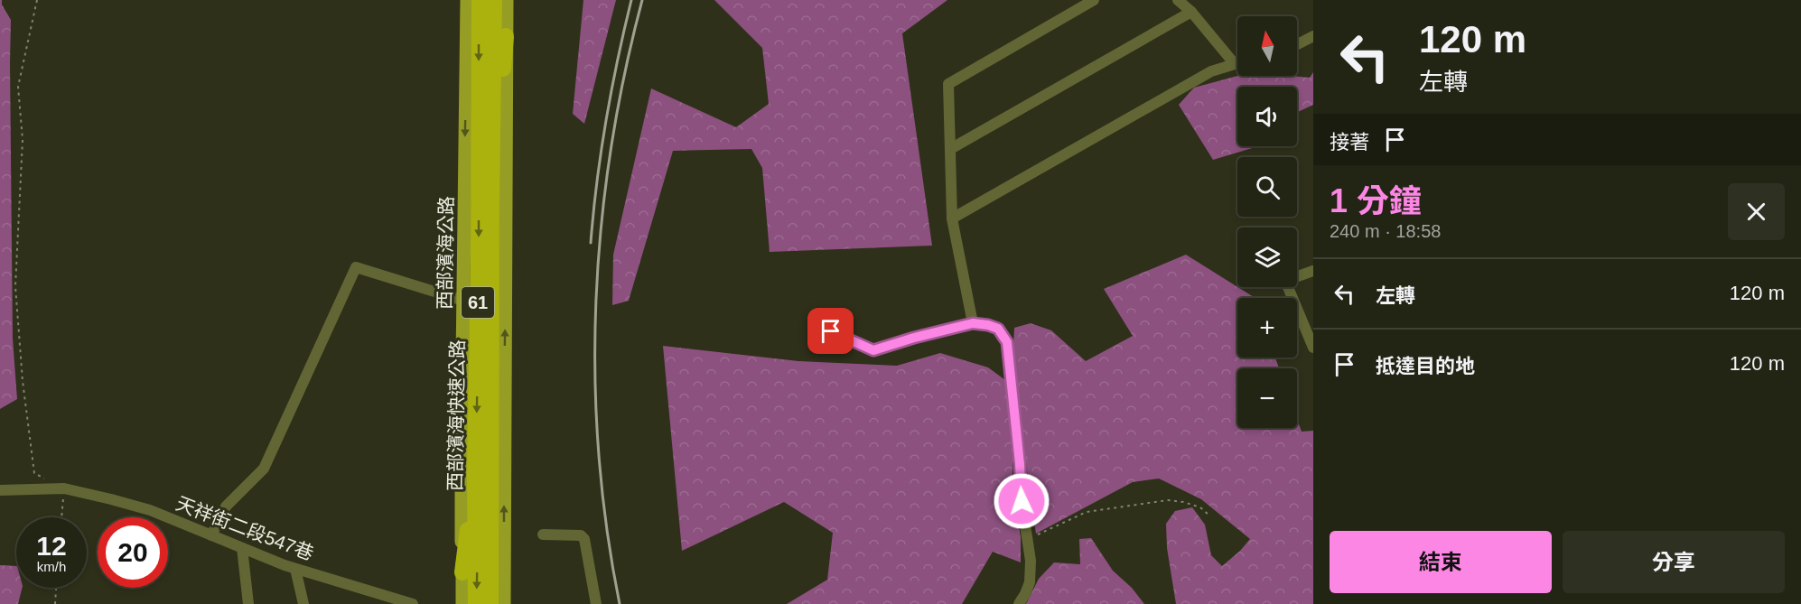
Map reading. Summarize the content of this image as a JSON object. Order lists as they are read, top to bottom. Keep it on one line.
{"streets":{"highway":["61","西部濱海快速公路"],"main road":["西部濱海公路"],"street":["天祥街二段547巷"]},"north":"top","page":{"turn":["120 m","左轉"],"map_buttons":["+","−"],"then":"接著","heading":["1 分鐘","240 m · 18:58"],"list":[{"name":"左轉","value":"120 m"},{"name":"抵達目的地","value":"120 m"}],"speed":"12 km/h","limit":"20","buttons":["結束","分享"]}}
